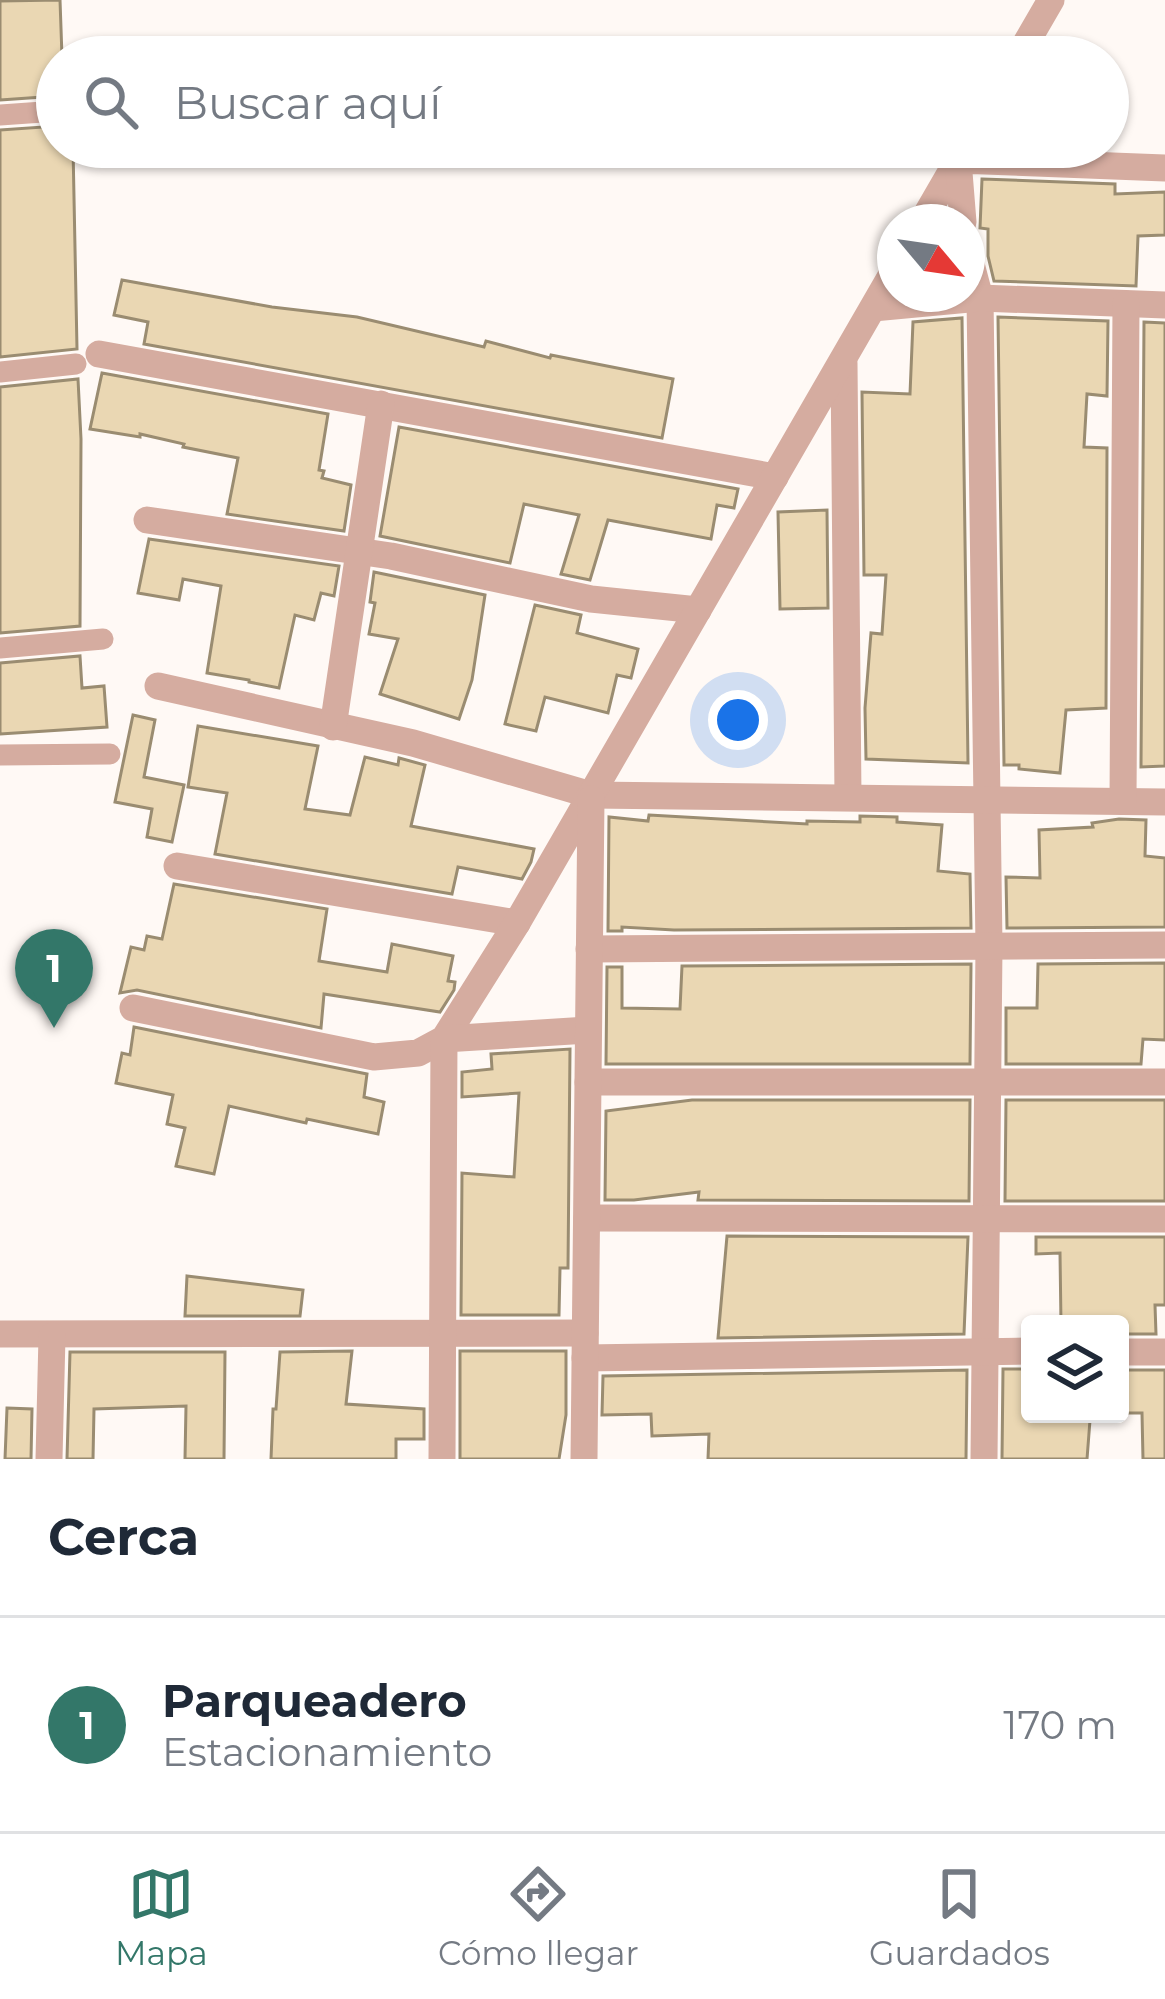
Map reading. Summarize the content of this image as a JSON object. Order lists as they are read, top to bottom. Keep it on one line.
{"north":"bottom right","page":{"search":"Buscar aquí","pins":"1","heading":"Cerca","list":[{"mark":"1","name":"Parqueadero","note":"Estacionamiento","value":"170 m"}],"nav":["Mapa","Cómo llegar","Guardados"]}}
